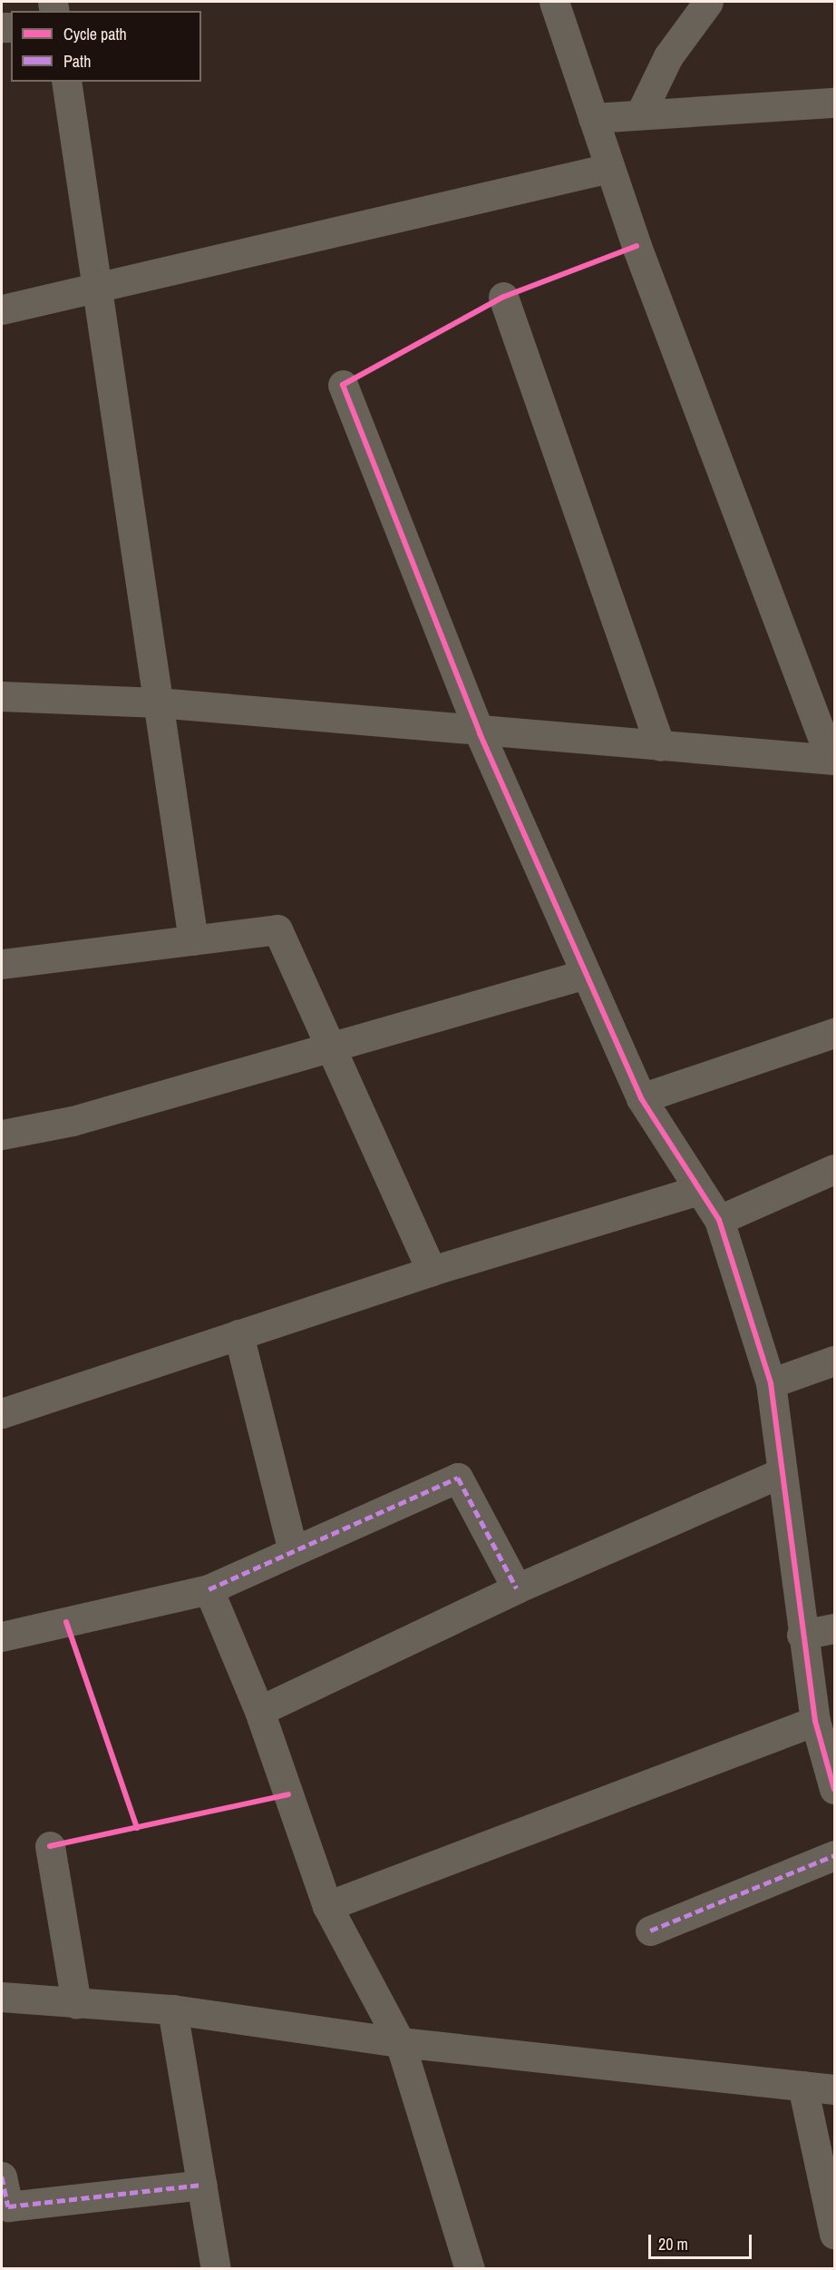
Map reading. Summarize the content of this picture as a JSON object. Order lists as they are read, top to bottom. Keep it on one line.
{"legend":["Cycle path","Path"],"scale_bar":"20 m"}
